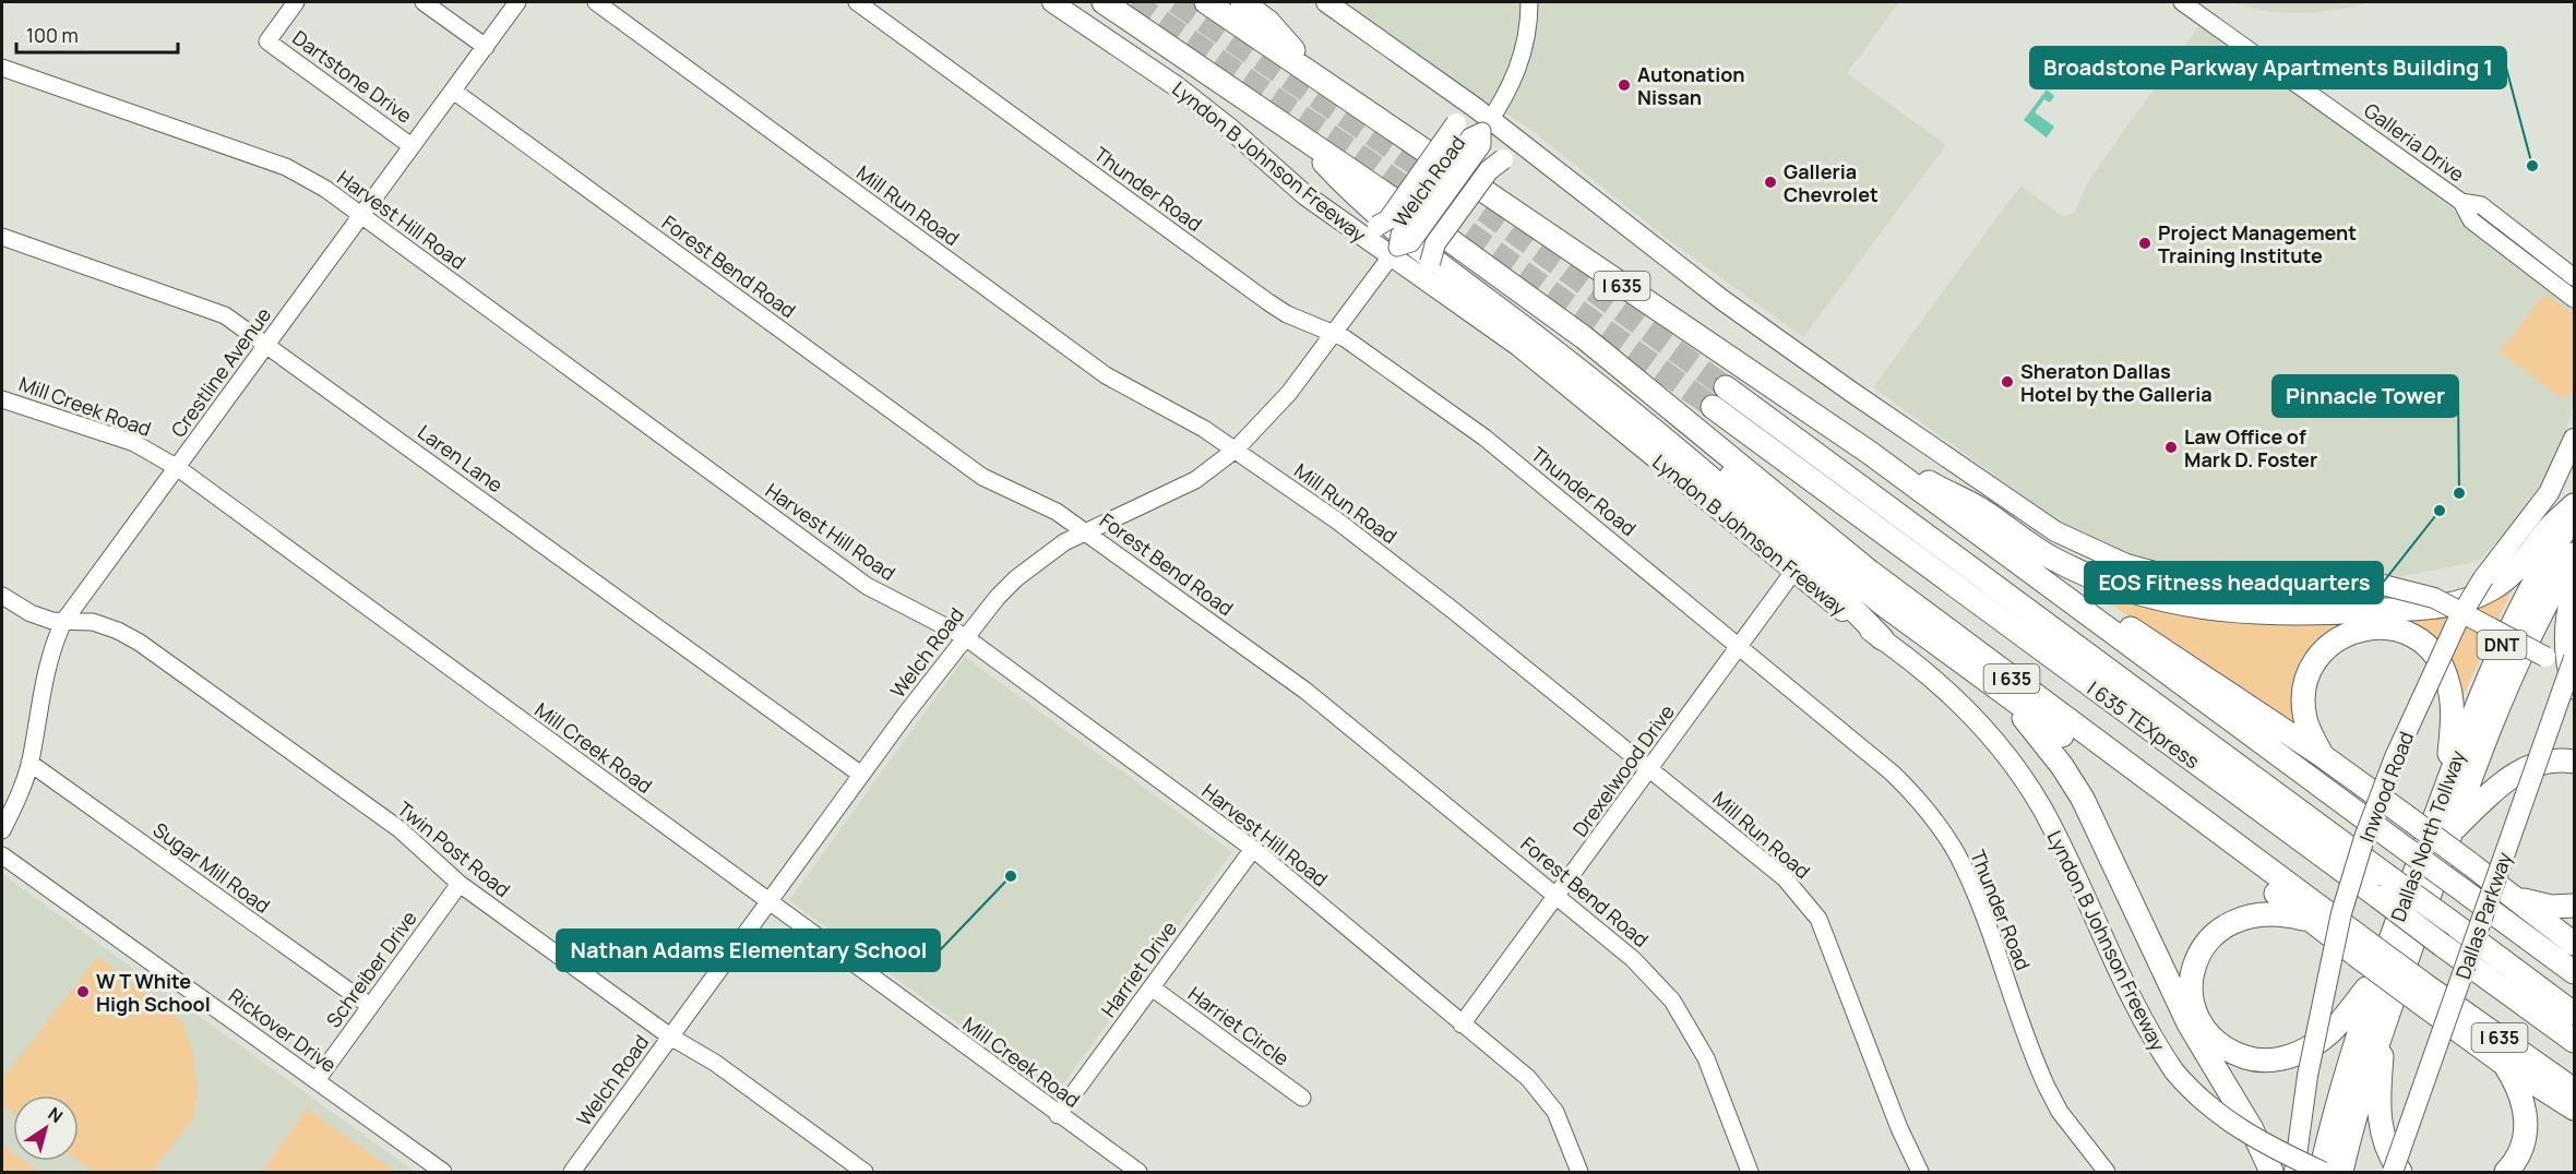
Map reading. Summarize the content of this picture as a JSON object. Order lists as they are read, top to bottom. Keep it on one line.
{"streets":{"highway":["Lyndon B Johnson Freeway","I 635","DNT","I 635 TEXpress","Dallas North Tollway"],"main road":["Inwood Road","Dallas Parkway"],"street":["Dartstone Drive","Galleria Drive","Welch Road","Thunder Road","Mill Run Road","Harvest Hill Road","Forest Bend Road","Crestline Avenue","Mill Creek Road","Laren Lane","Drexelwood Drive","Twin Post Road","Sugar Mill Road","Schreiber Drive","Harriet Drive","Harriet Circle","Rickover Drive"]},"crossings":[["Dartstone Drive","Crestline Avenue"],["Lyndon B Johnson Freeway","Welch Road"],["Lyndon B Johnson Freeway","I 635"],["Lyndon B Johnson Freeway","Drexelwood Drive"],["Lyndon B Johnson Freeway","Inwood Road"],["Lyndon B Johnson Freeway","Dallas North Tollway"],["Welch Road","Thunder Road"],["Welch Road","Mill Run Road"],["Welch Road","Harvest Hill Road"],["Welch Road","Forest Bend Road"],["Welch Road","Mill Creek Road"],["Welch Road","Laren Lane"],["Welch Road","Twin Post Road"],["Thunder Road","Drexelwood Drive"],["Mill Run Road","Drexelwood Drive"],["Harvest Hill Road","Crestline Avenue"],["Harvest Hill Road","Drexelwood Drive"],["Harvest Hill Road","Harriet Drive"],["Forest Bend Road","Crestline Avenue"],["Forest Bend Road","Drexelwood Drive"],["Crestline Avenue","Mill Creek Road"],["Crestline Avenue","Laren Lane"],["Crestline Avenue","Twin Post Road"],["Crestline Avenue","Sugar Mill Road"],["Mill Creek Road","Harriet Drive"],["Twin Post Road","Schreiber Drive"],["Sugar Mill Road","Schreiber Drive"],["Schreiber Drive","Rickover Drive"],["Harriet Drive","Harriet Circle"]],"places":["Autonation Nissan","Broadstone Parkway Apartments Building 1","Galleria Chevrolet","Project Management Training Institute","Sheraton Dallas Hotel by the Galleria","Law Office of Mark D. Foster","Pinnacle Tower","EOS Fitness headquarters","Nathan Adams Elementary School","W T White High School"],"scale_bar":"100 m","north":"top right"}
